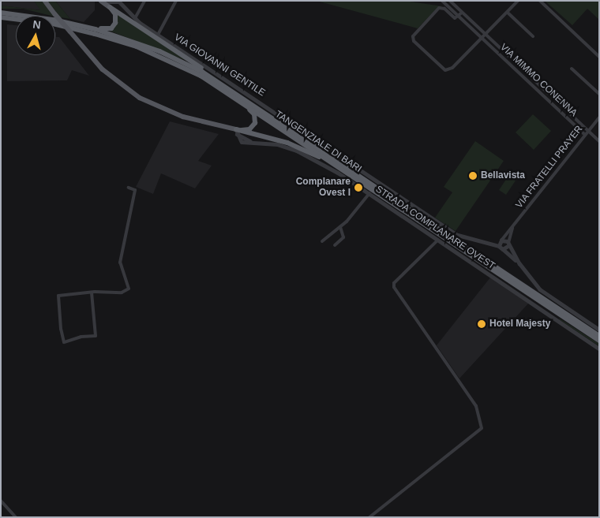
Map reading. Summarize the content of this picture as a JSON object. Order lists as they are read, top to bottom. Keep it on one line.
{"streets":{"highway":["TANGENZIALE DI BARI"],"street":["VIA GIOVANNI GENTILE","VIA MIMMO CONENNA","VIA FRATELLI PRAYER","STRADA COMPLANARE OVEST"]},"crossings":[["VIA MIMMO CONENNA","VIA FRATELLI PRAYER"]],"places":["Bellavista","Complanare Ovest I","Hotel Majesty"],"north":"top"}
